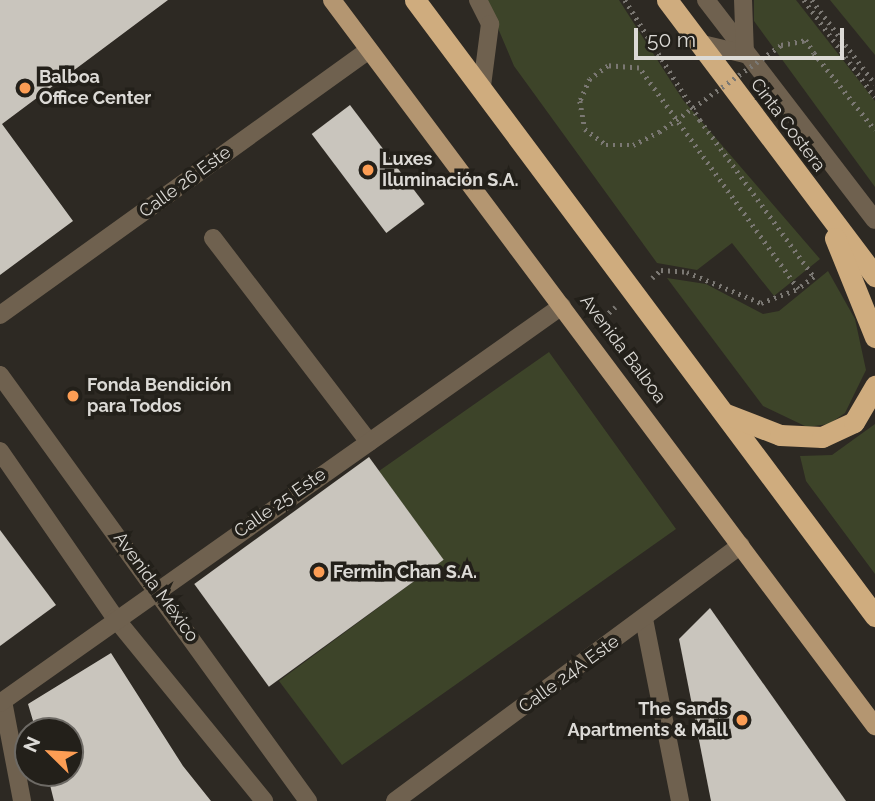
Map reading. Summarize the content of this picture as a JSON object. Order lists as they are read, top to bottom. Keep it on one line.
{"streets":{"highway":["Cinta Costera"],"main road":["Avenida Balboa"],"street":["Calle 26 Este","Calle 25 Este","Avenida México","Calle 24A Este"]},"crossings":[["Calle 26 Este","Avenida Balboa"],["Avenida Balboa","Calle 25 Este"],["Avenida Balboa","Calle 24A Este"],["Calle 25 Este","Avenida México"]],"places":["Balboa Office Center","Luxes Iluminación S.A.","Fonda Bendición para Todos","Fermin Chan S.A.","The Sands Apartments & Mall"],"scale_bar":"50 m","north":"top left"}
